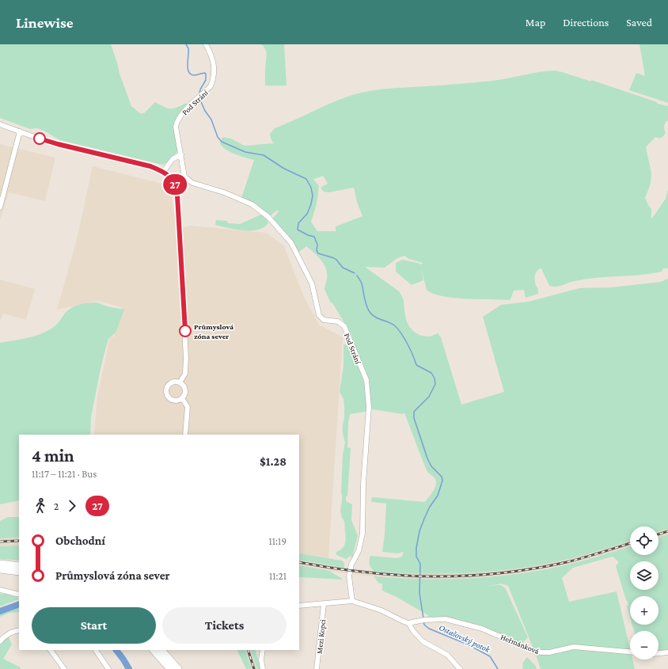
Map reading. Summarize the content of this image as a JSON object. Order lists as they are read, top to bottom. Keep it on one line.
{"streets":{"street":["Pod Strání","Mezi Kopci","Heřmánková"]},"water":["Ostašovský potok"],"places":["Průmyslová zóna sever"],"lines":["bus line 27"],"page":{"header":"Linewise","nav":["Map","Directions","Saved"],"on_map":"27","heading":["4 min","11:17 – 11:21 · Bus","$1.28"],"legs":["2","27"],"list":[{"name":"Obchodní","value":"11:19"},{"name":"Průmyslová zóna sever","value":"11:21"}],"map_buttons":["+","−"],"buttons":["Start","Tickets"]}}
